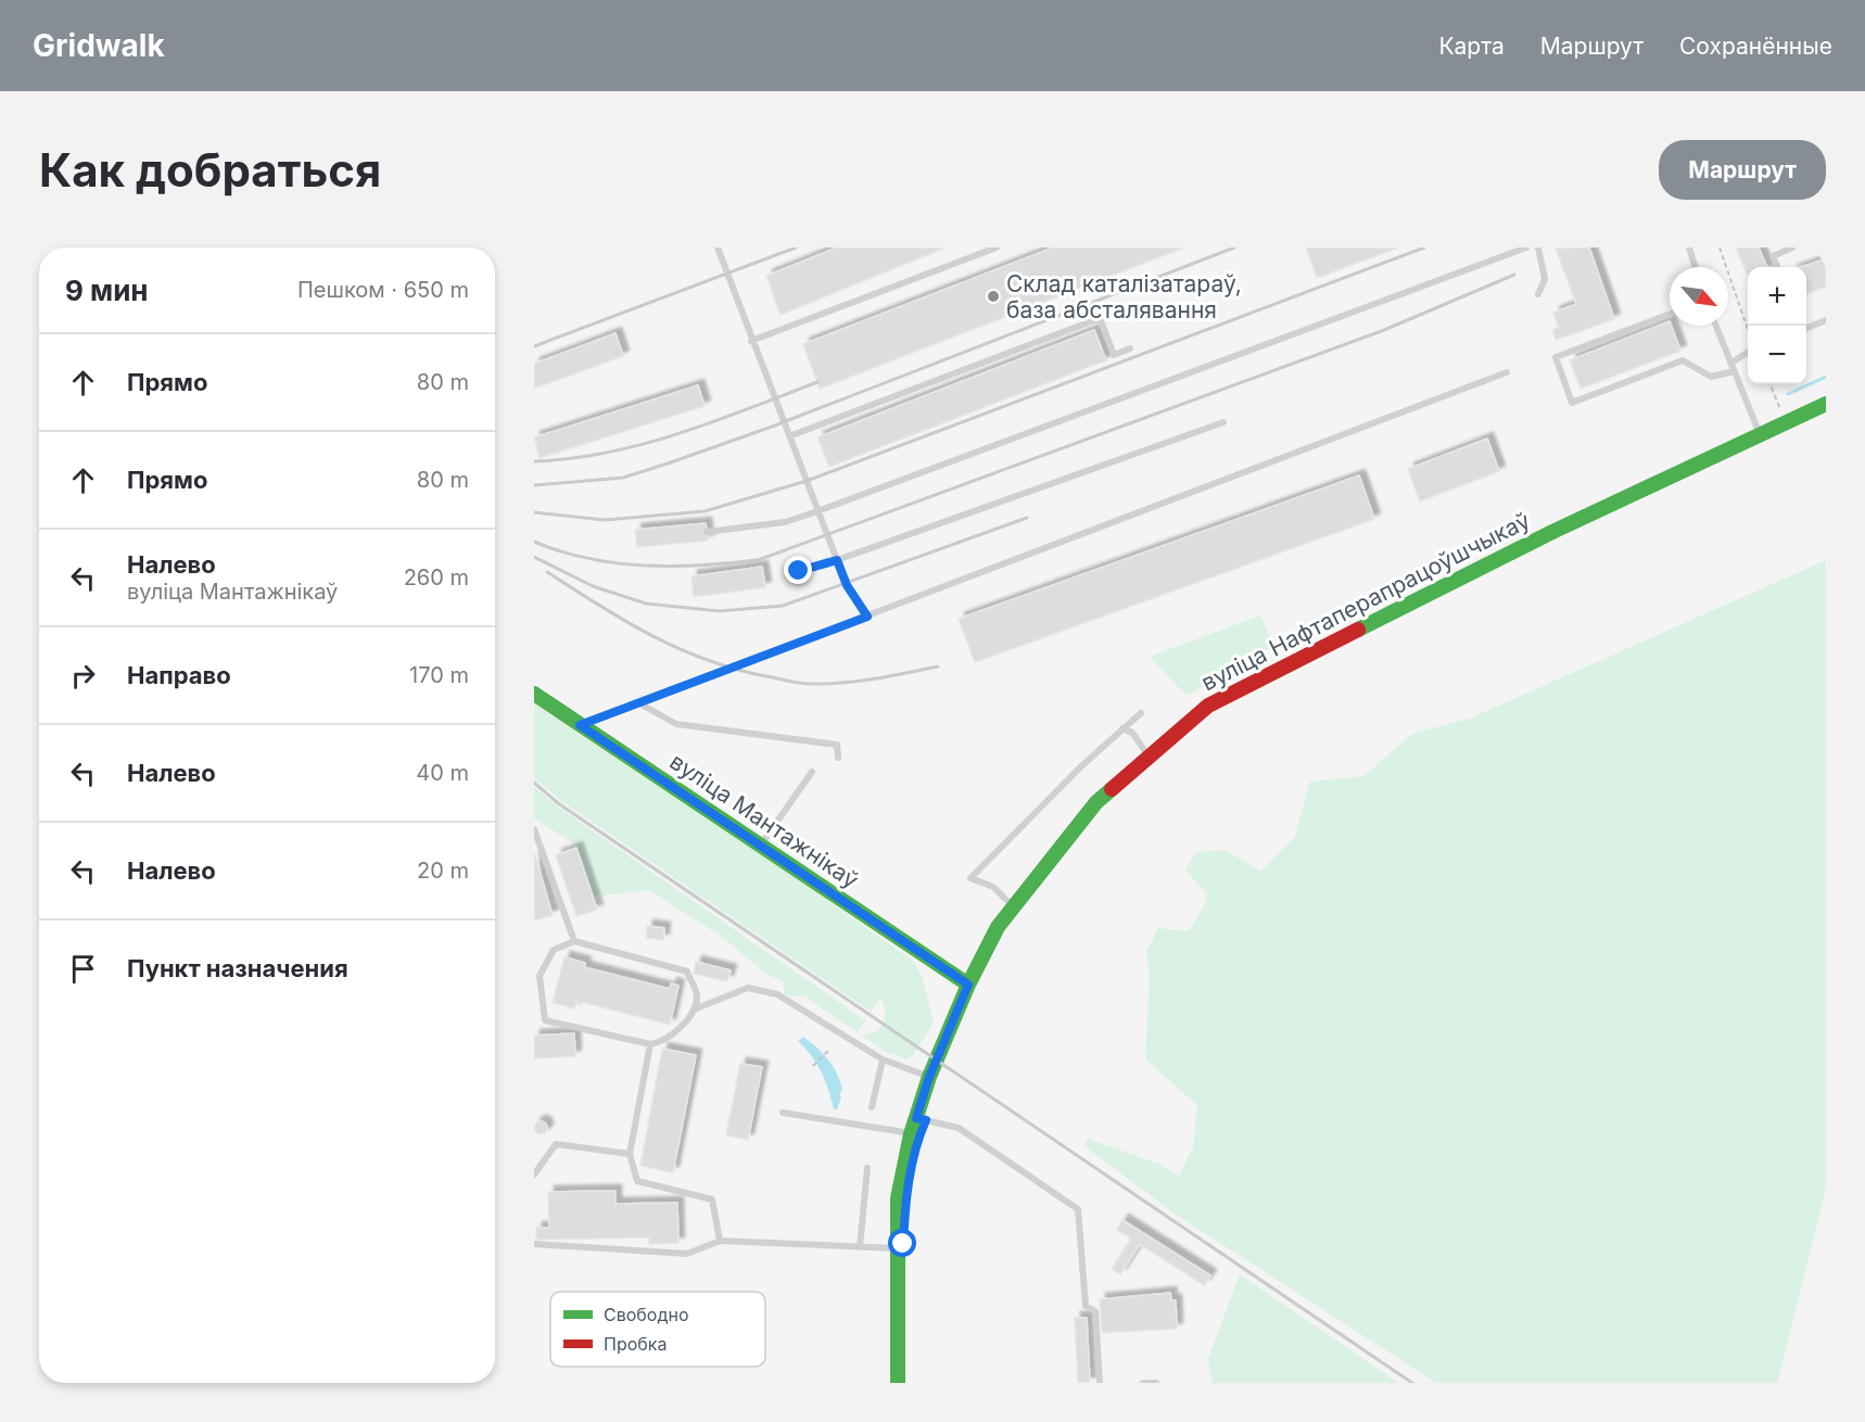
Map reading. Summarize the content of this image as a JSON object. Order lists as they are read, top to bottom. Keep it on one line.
{"streets":{"street":["вуліца Нафтаперапрацоўшчыкаў","вуліца Мантажнікаў"]},"crossings":[["вуліца Нафтаперапрацоўшчыкаў","вуліца Мантажнікаў"]],"places":["Склад каталізатараў, база абсталявання"],"legend":["Свободно","Пробка"],"north":"bottom right","page":{"header":"Gridwalk","nav":["Карта","Маршрут","Сохранённые"],"buttons":"Маршрут","title":"Как добраться","heading":["9 мин","Пешком · 650 m"],"map_buttons":["+","−"],"list":[["Прямо","80 m"],["Прямо","80 m"],["Налево","вуліца Мантажнікаў","260 m"],["Направо","170 m"],["Налево","40 m"],["Налево","20 m"],"Пункт назначения"]}}
